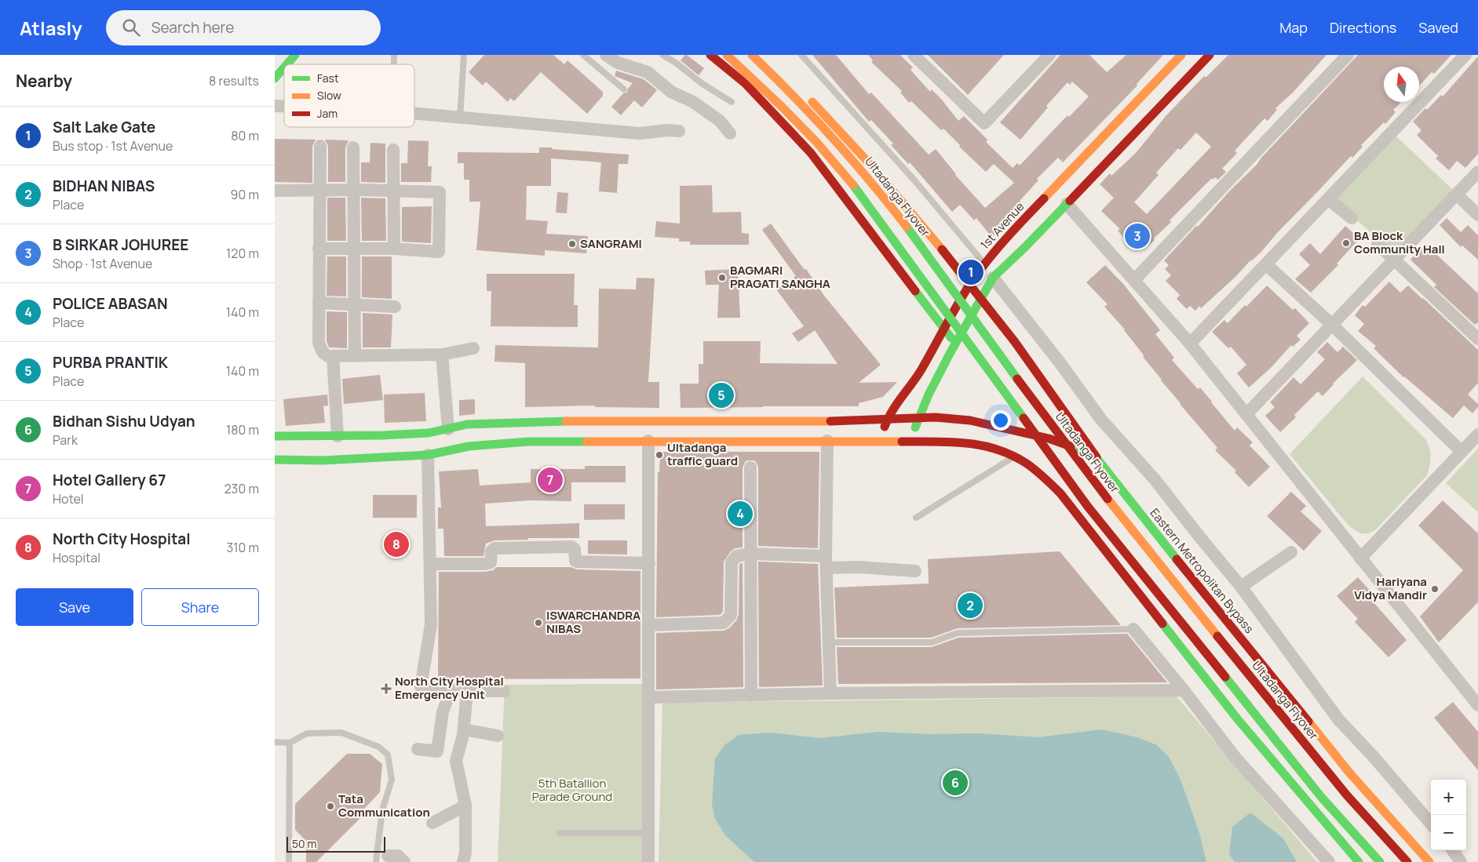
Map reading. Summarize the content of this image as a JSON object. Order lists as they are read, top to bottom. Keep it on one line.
{"streets":{"main road":["Ultadanga Flyover","1st Avenue","Eastern Metropolitan Bypass"]},"crossings":[["1st Avenue","Eastern Metropolitan Bypass"]],"parks":["5th Batallion Parade Ground"],"places":{"other":["BA Block Community Hall","SANGRAMI","BAGMARI PRAGATI SANGHA","Ultadanga traffic guard","Hariyana Vidya Mandir","ISWARCHANDRA NIBAS","Tata Communication"],"health":["North City Hospital Emergency Unit"]},"legend":["Fast","Slow","Jam"],"scale_bar":"50 m","north":"top","page":{"header":"Atlasly","search":"Search here","nav":["Map","Directions","Saved"],"heading":["Nearby","8 results"],"list":[{"mark":"1","name":"Salt Lake Gate","note":"Bus stop · 1st Avenue","value":"80 m"},{"mark":"2","name":"BIDHAN NIBAS","note":"Place","value":"90 m"},{"mark":"3","name":"B SIRKAR JOHUREE","note":"Shop · 1st Avenue","value":"120 m"},{"mark":"4","name":"POLICE ABASAN","note":"Place","value":"140 m"},{"mark":"5","name":"PURBA PRANTIK","note":"Place","value":"140 m"},{"mark":"6","name":"Bidhan Sishu Udyan","note":"Park","value":"180 m"},{"mark":"7","name":"Hotel Gallery 67","note":"Hotel","value":"230 m"},{"mark":"8","name":"North City Hospital","note":"Hospital","value":"310 m"}],"pins":["3","1","5","7","4","8","2","6"],"buttons":["Save","Share"],"map_buttons":["+","−"],"scale":"50 m"}}
